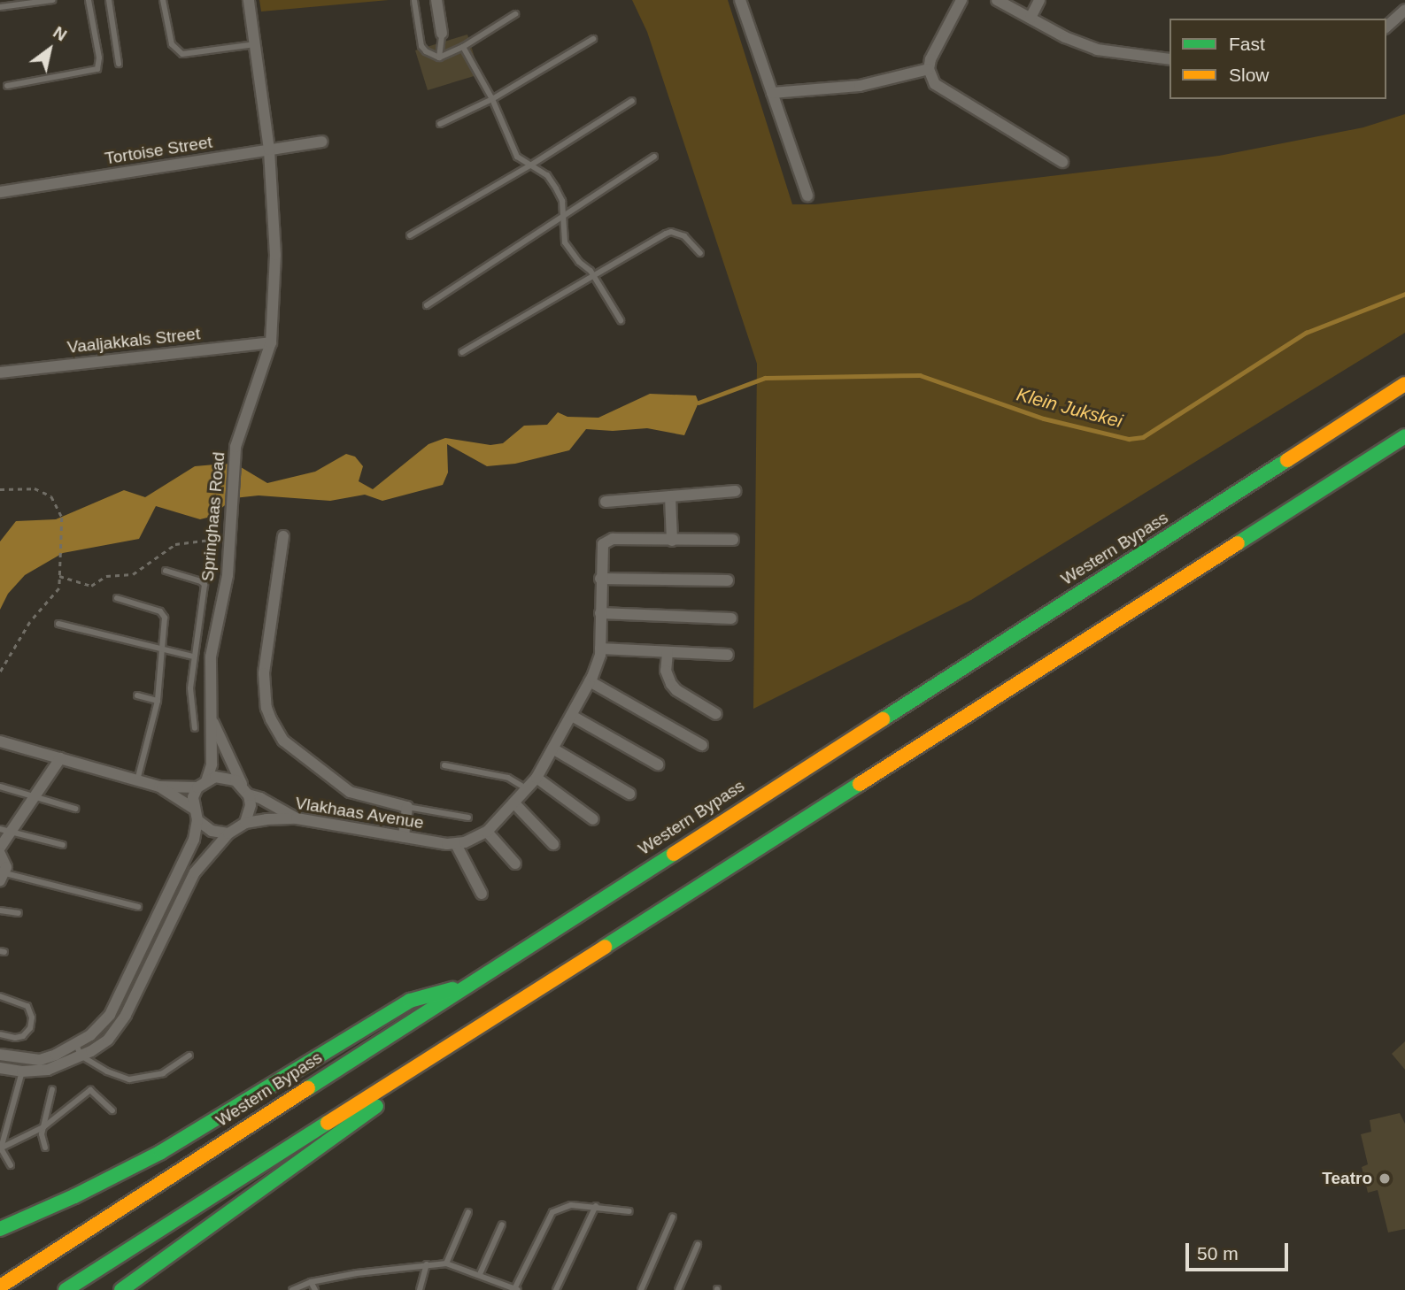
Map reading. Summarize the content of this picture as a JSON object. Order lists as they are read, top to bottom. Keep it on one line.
{"streets":{"highway":["Western Bypass"],"street":["Tortoise Street","Vaaljakkals Street","Springhaas Road","Vlakhaas Avenue"]},"crossings":[["Tortoise Street","Springhaas Road"],["Vaaljakkals Street","Springhaas Road"],["Springhaas Road","Vlakhaas Avenue"]],"water":["Klein Jukskei"],"places":["Teatro"],"legend":["Fast","Slow"],"scale_bar":"50 m","north":"top right"}
